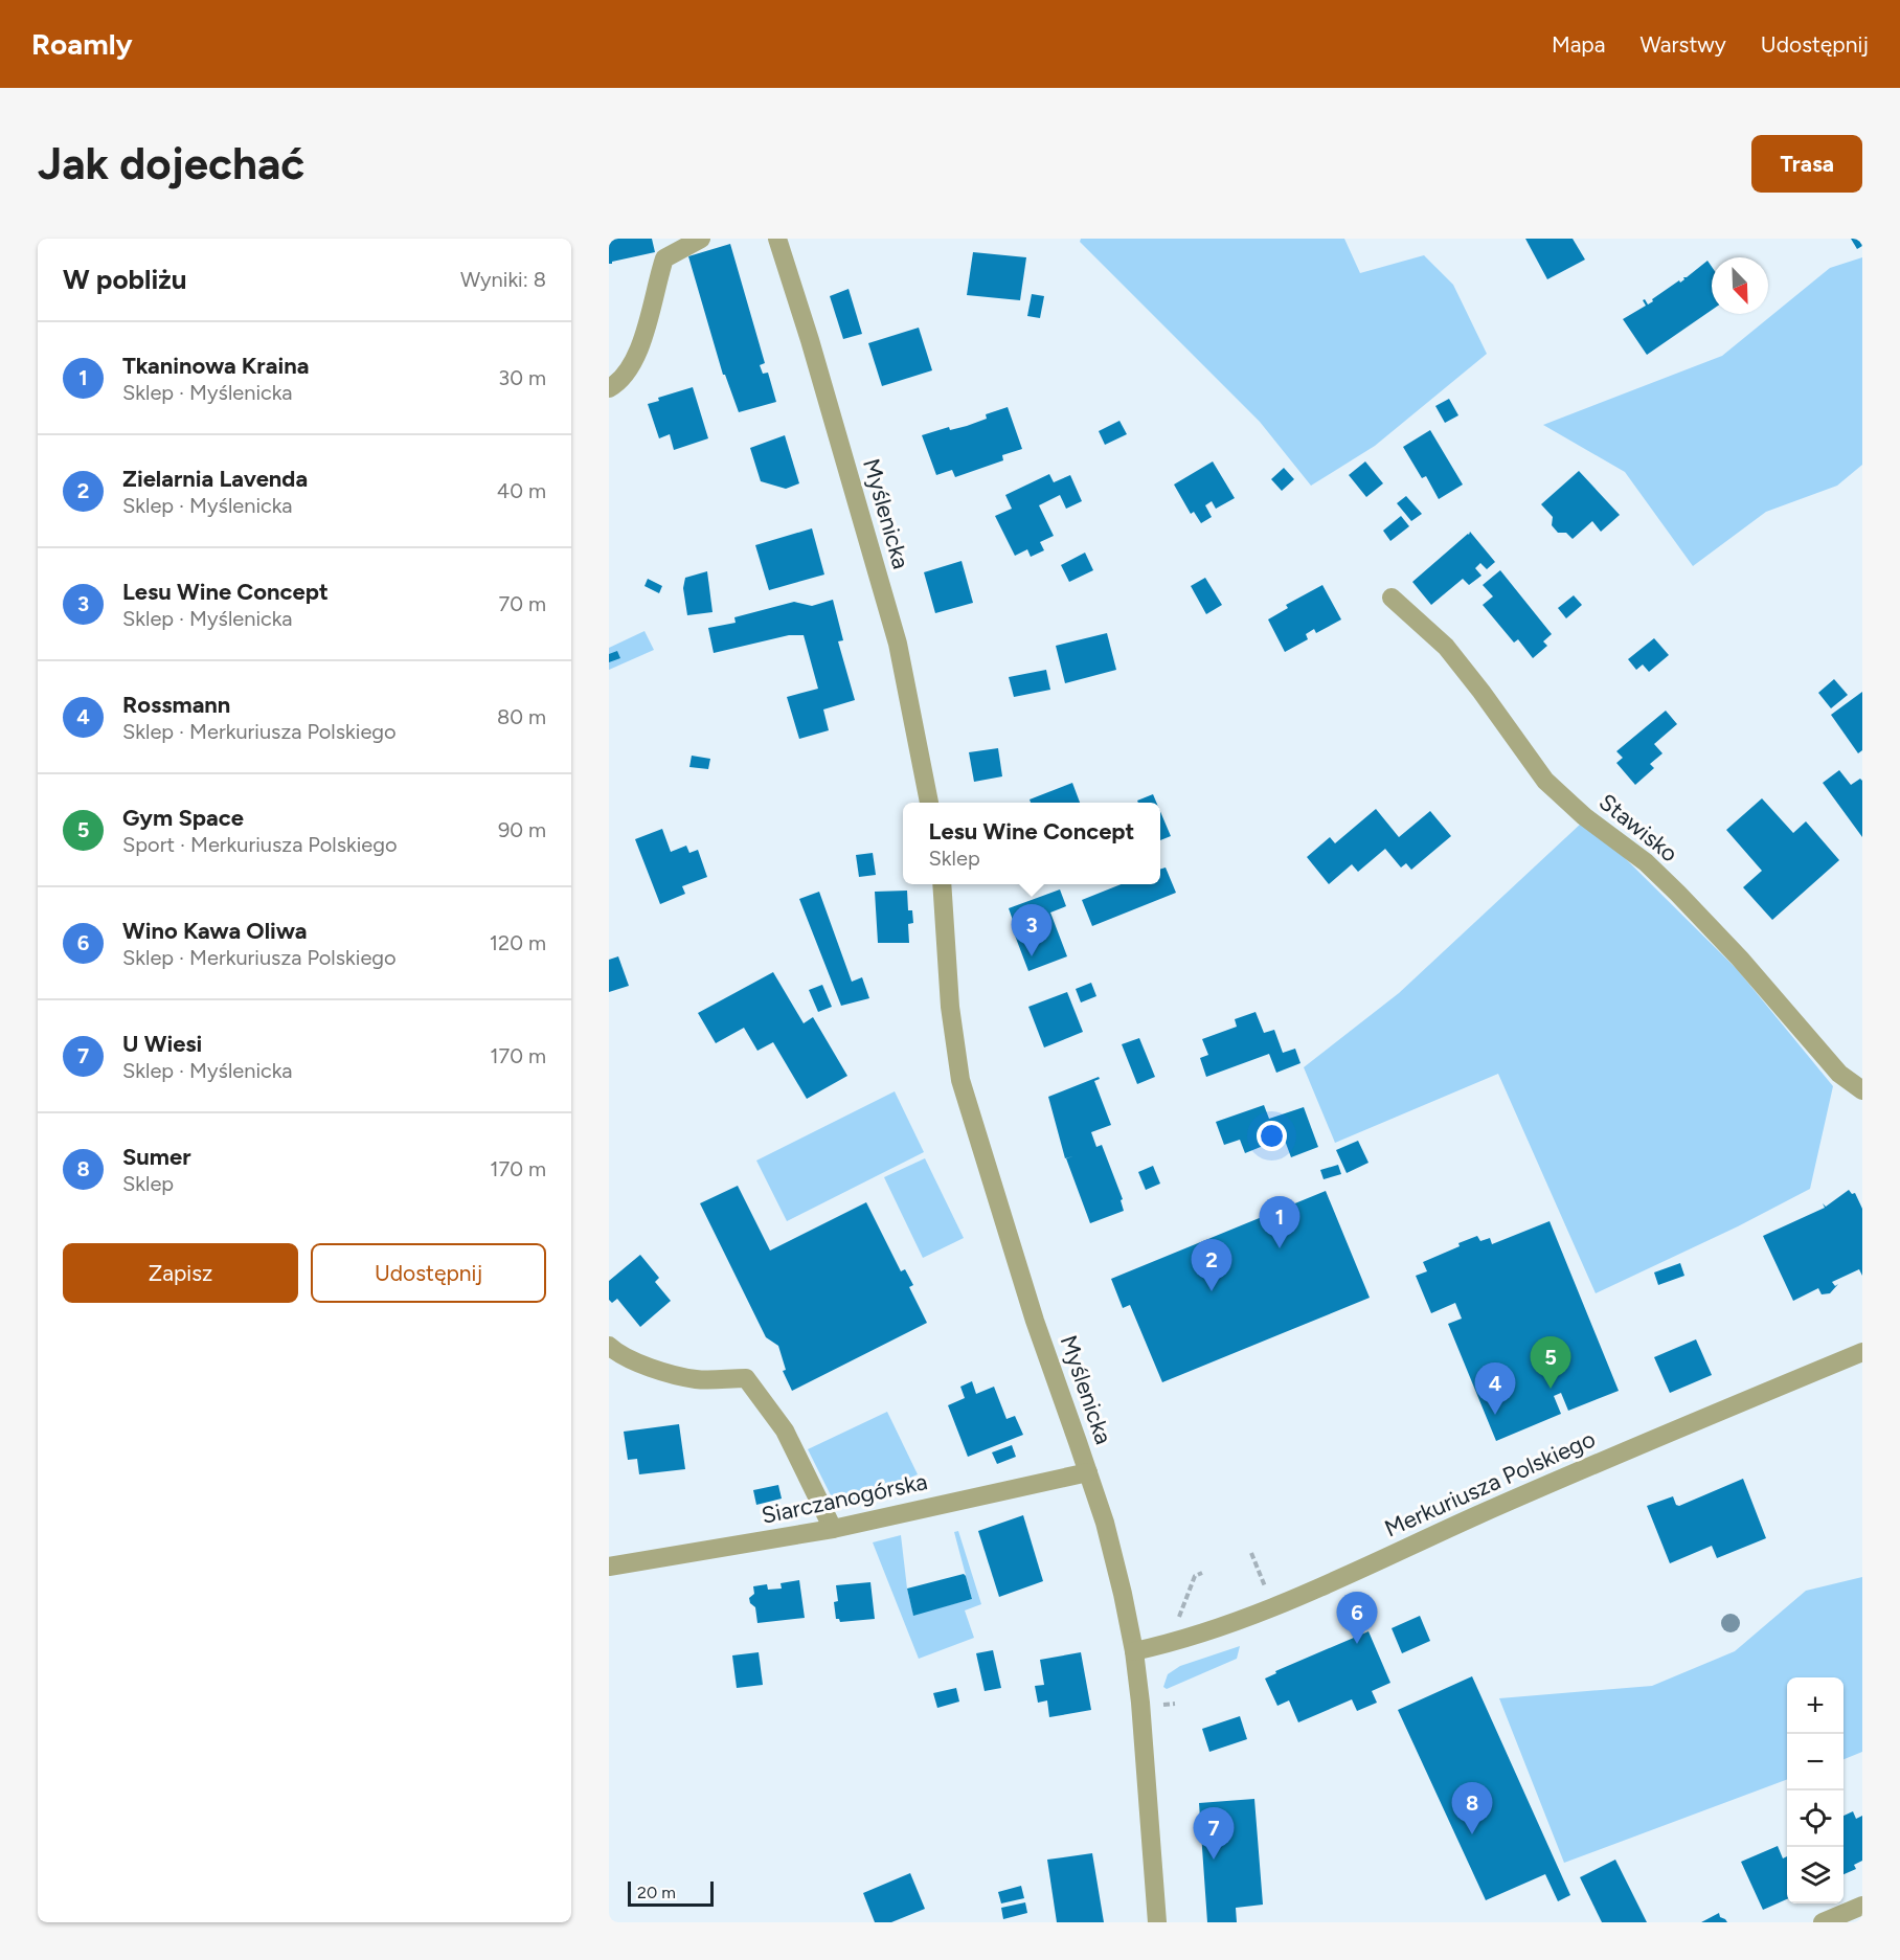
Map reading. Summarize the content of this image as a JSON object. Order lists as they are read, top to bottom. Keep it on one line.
{"streets":{"street":["Myślenicka","Stawisko","Merkuriusza Polskiego","Siarczanogórska"]},"crossings":[["Myślenicka","Merkuriusza Polskiego"],["Myślenicka","Siarczanogórska"]],"scale_bar":"20 m","north":"bottom right","page":{"header":"Roamly","nav":["Mapa","Warstwy","Udostępnij"],"buttons":["Trasa",["Zapisz","Udostępnij"]],"title":"Jak dojechać","heading":["W pobliżu","Wyniki: 8"],"list":[{"mark":"1","name":"Tkaninowa Kraina","note":"Sklep · Myślenicka","value":"30 m"},{"mark":"2","name":"Zielarnia Lavenda","note":"Sklep · Myślenicka","value":"40 m"},{"mark":"3","name":"Lesu Wine Concept","note":"Sklep · Myślenicka","value":"70 m"},{"mark":"4","name":"Rossmann","note":"Sklep · Merkuriusza Polskiego","value":"80 m"},{"mark":"5","name":"Gym Space","note":"Sport · Merkuriusza Polskiego","value":"90 m"},{"mark":"6","name":"Wino Kawa Oliwa","note":"Sklep · Merkuriusza Polskiego","value":"120 m"},{"mark":"7","name":"U Wiesi","note":"Sklep · Myślenicka","value":"170 m"},{"mark":"8","name":"Sumer","note":"Sklep","value":"170 m"}],"popup":["Lesu Wine Concept","Sklep"],"pins":["3","1","2","5","4","6","8","7"],"map_buttons":["+","−"],"scale":"20 m"}}
